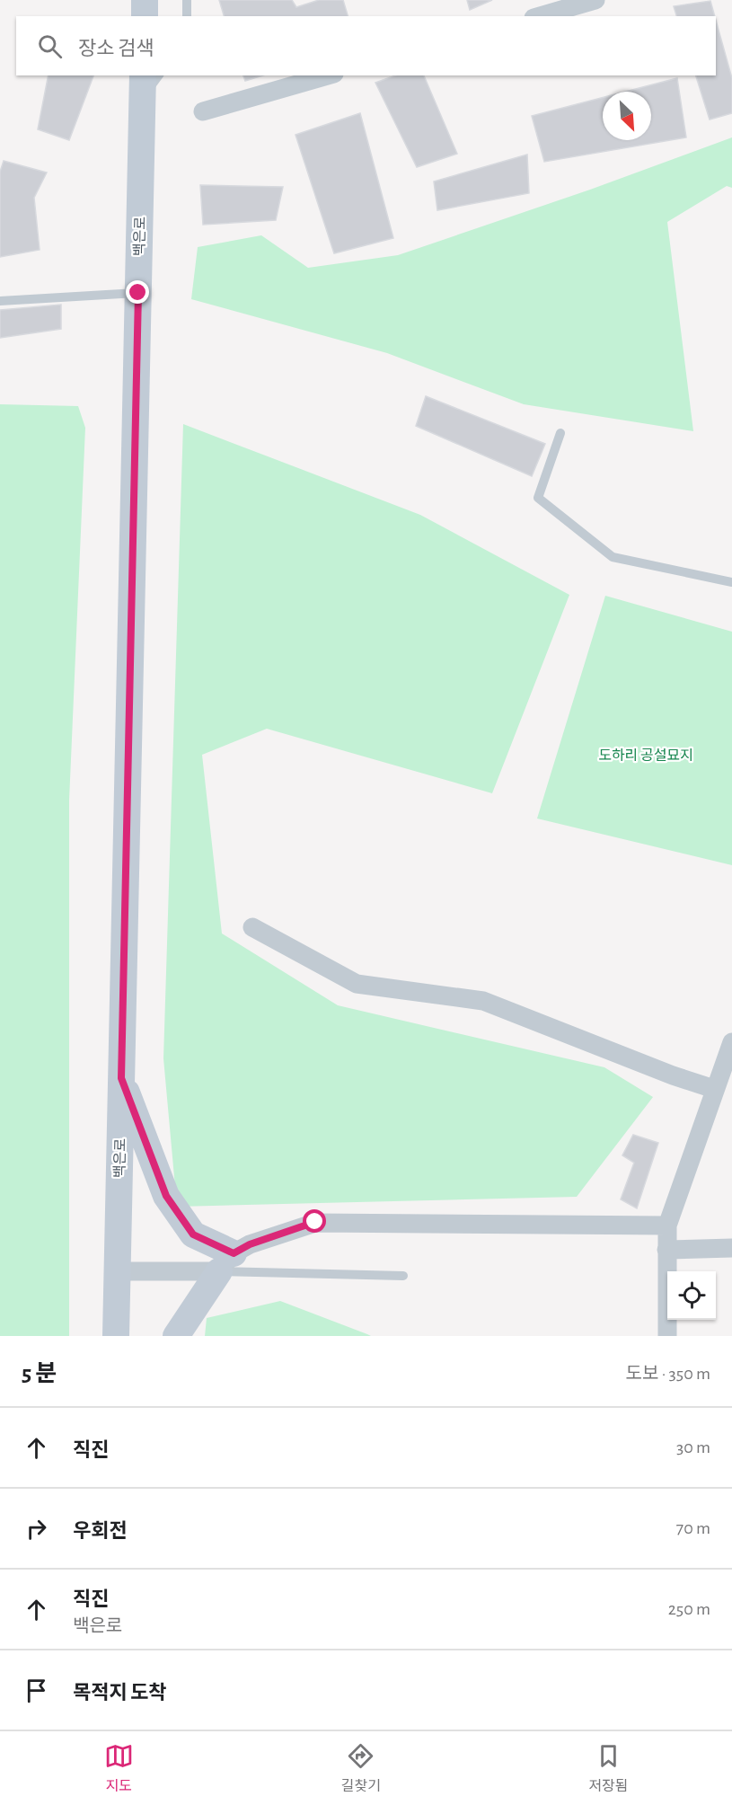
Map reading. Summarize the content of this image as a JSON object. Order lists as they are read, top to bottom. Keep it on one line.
{"streets":{"main road":["백은로"]},"parks":["도하리 공설묘지"],"north":"bottom right","page":{"search":"장소 검색","heading":["5 분","도보 · 350 m"],"list":[["직진","30 m"],["우회전","70 m"],["직진","백은로","250 m"],"목적지 도착"],"nav":["지도","길찾기","저장됨"]}}
